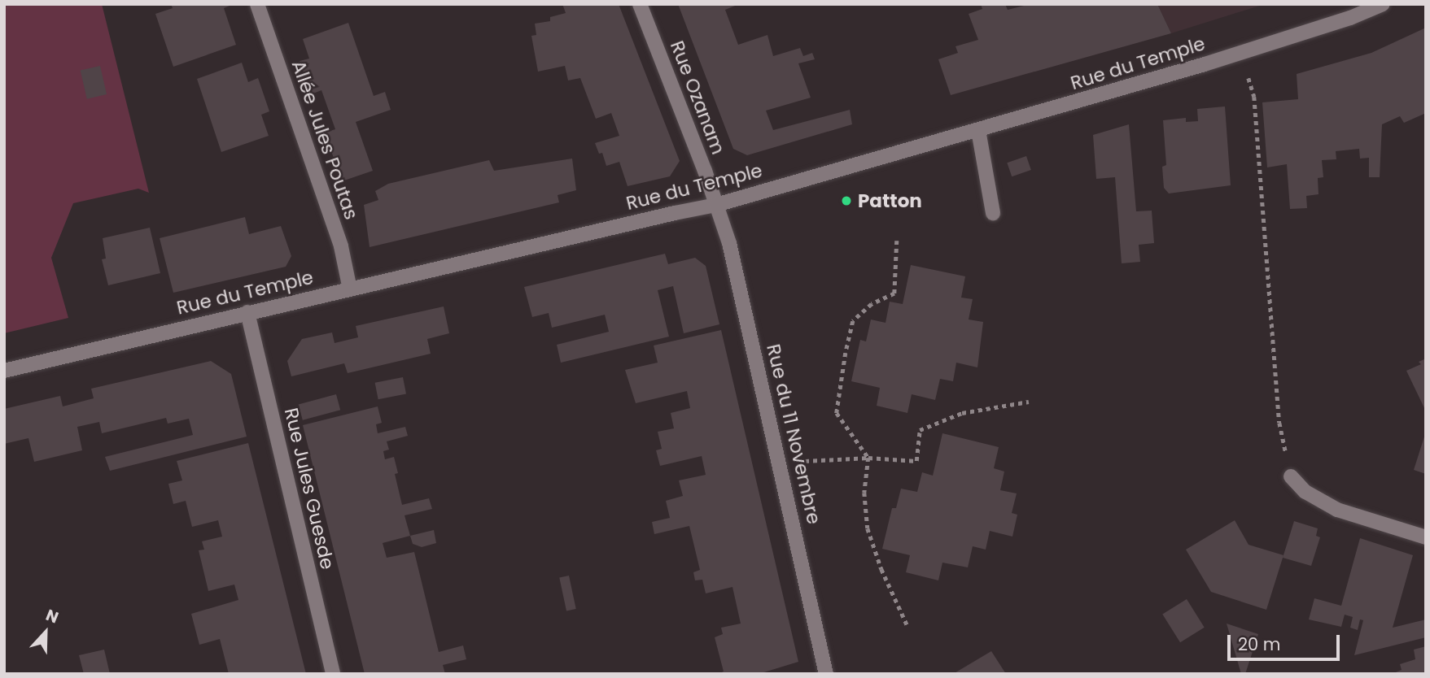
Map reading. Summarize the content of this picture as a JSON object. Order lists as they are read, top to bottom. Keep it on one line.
{"streets":{"street":["Rue du Temple","Rue Ozanam","Allée Jules Poutas","Rue du 11 Novembre","Rue Jules Guesde"]},"crossings":[["Rue du Temple","Rue Ozanam"],["Rue du Temple","Allée Jules Poutas"],["Rue du Temple","Rue du 11 Novembre"],["Rue du Temple","Rue Jules Guesde"],["Rue Ozanam","Rue du 11 Novembre"]],"places":["Patton"],"scale_bar":"20 m","north":"top"}
